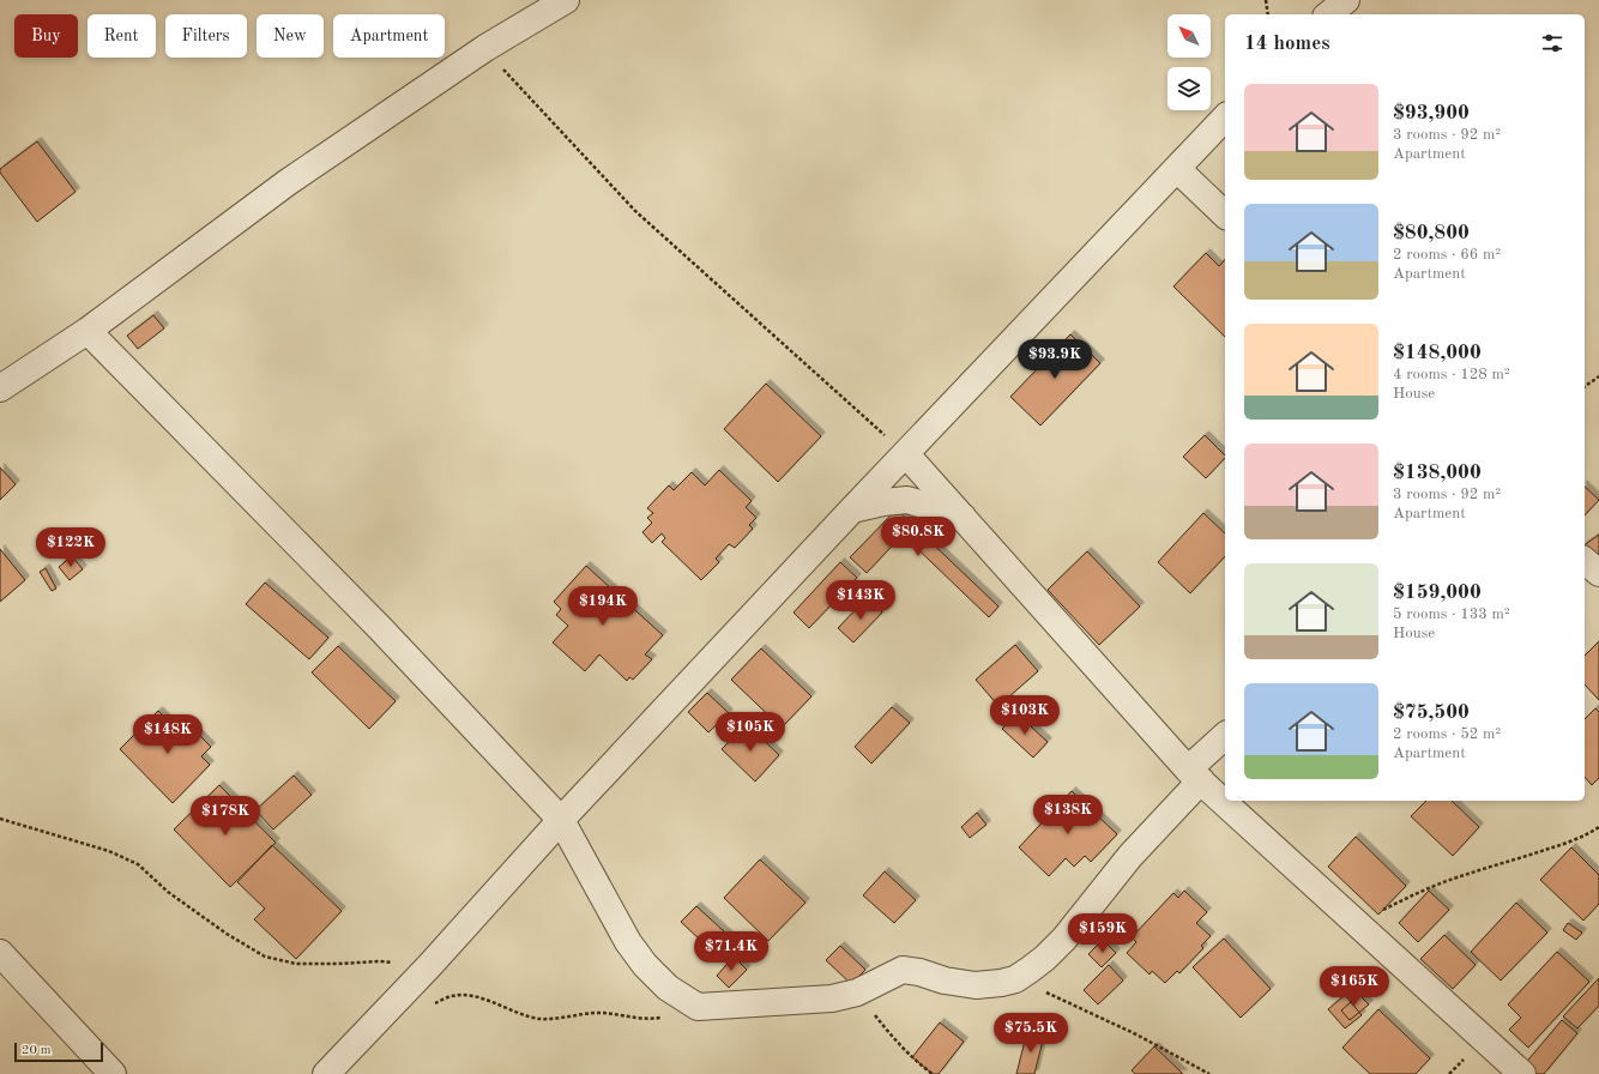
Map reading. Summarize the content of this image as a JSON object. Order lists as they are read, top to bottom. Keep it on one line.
{"scale_bar":"20 m","north":"top left","page":{"chip":["Buy","Rent","Filters","New","Apartment"],"heading":"14 homes","list":[{"name":"$93,900","note":"3 rooms · 92 m² · Apartment"},{"name":"$80,800","note":"2 rooms · 66 m² · Apartment"},{"name":"$148,000","note":"4 rooms · 128 m² · House"},{"name":"$138,000","note":"3 rooms · 92 m² · Apartment"},{"name":"$159,000","note":"5 rooms · 133 m² · House"},{"name":"$75,500","note":"2 rooms · 52 m² · Apartment"}],"price":["$93.9K","$80.8K","$122K","$143K","$194K","$103K","$105K","$148K","$138K","$178K","$159K","$71.4K","$165K","$75.5K"],"scale":"20 m"}}
